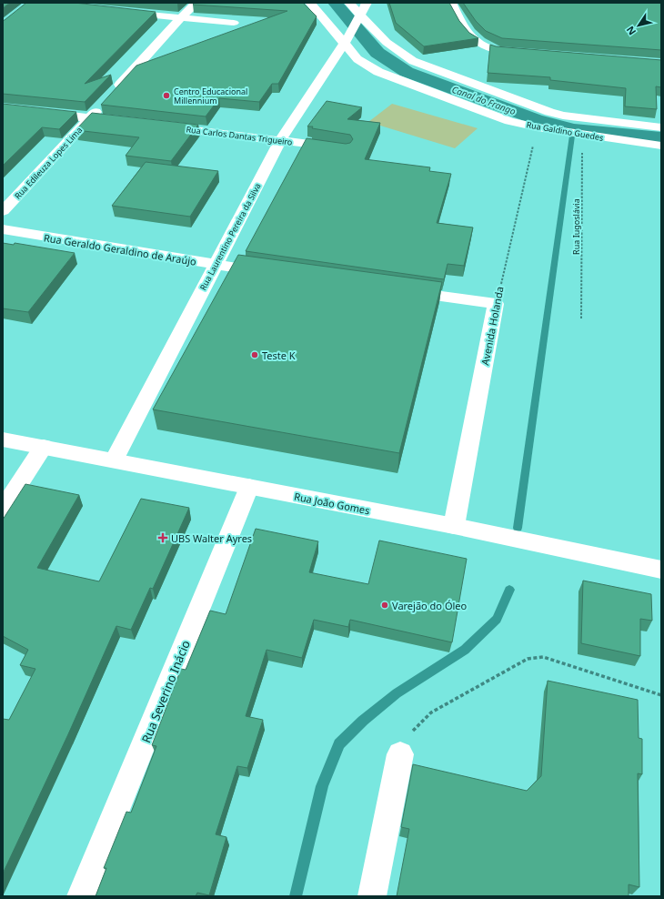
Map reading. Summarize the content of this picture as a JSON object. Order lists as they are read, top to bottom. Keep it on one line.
{"streets":{"street":["Rua Galdino Guedes","Rua Carlos Dantas Trigueiro","Rua Edileuza Lopes Lima","Rua Laurentino Pereira da Silva","Rua Geraldo Geraldino de Araújo","Avenida Holanda","Rua João Gomes","Rua Severino Inácio"],"path":["Rua Iugoslávia"]},"crossings":[["Rua Galdino Guedes","Rua Iugoslávia"],["Rua Galdino Guedes","Rua Laurentino Pereira da Silva"],["Rua Galdino Guedes","Avenida Holanda"],["Rua Carlos Dantas Trigueiro","Rua Laurentino Pereira da Silva"],["Rua Laurentino Pereira da Silva","Rua Geraldo Geraldino de Araújo"],["Rua Laurentino Pereira da Silva","Rua João Gomes"],["Avenida Holanda","Rua João Gomes"],["Rua João Gomes","Rua Severino Inácio"]],"water":["Canal do Frango"],"places":{"other":["Centro Educacional Millennium","Teste K","Varejão do Óleo"],"health":["UBS Walter Ayres"]},"north":"bottom left"}
